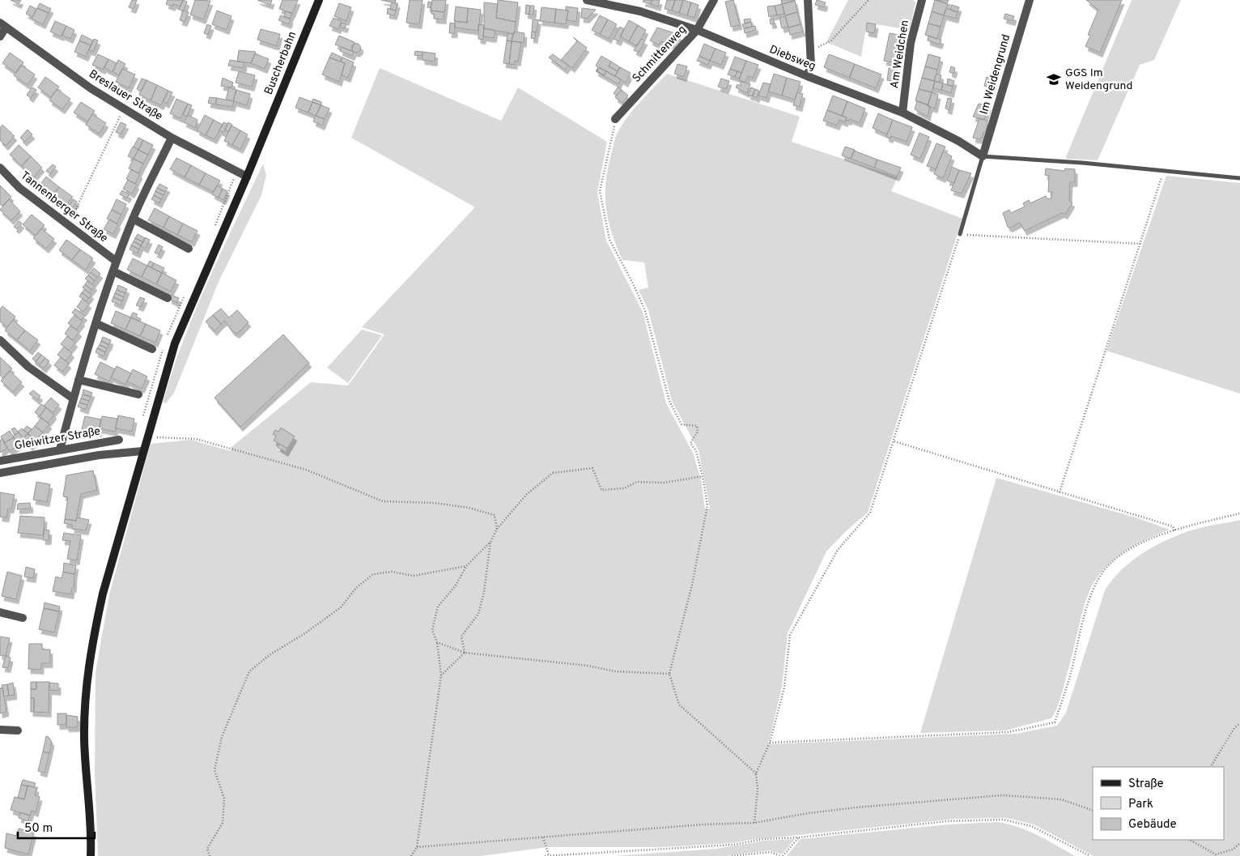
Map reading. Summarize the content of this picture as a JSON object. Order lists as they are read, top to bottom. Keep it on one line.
{"streets":{"main road":["Buscherbahn"],"street":["Schmittenweg","Am Weidchen","Diebsweg","Im Weidengrund","Breslauer Straße","Tannenberger Straße","Gleiwitzer Straße"]},"crossings":[["Schmittenweg","Diebsweg"],["Am Weidchen","Diebsweg"],["Diebsweg","Im Weidengrund"],["Buscherbahn","Breslauer Straße"]],"places":{"school or university":["GGS Im Weidengrund"]},"legend":["Straße","Park","Gebäude"],"scale_bar":"50 m"}
